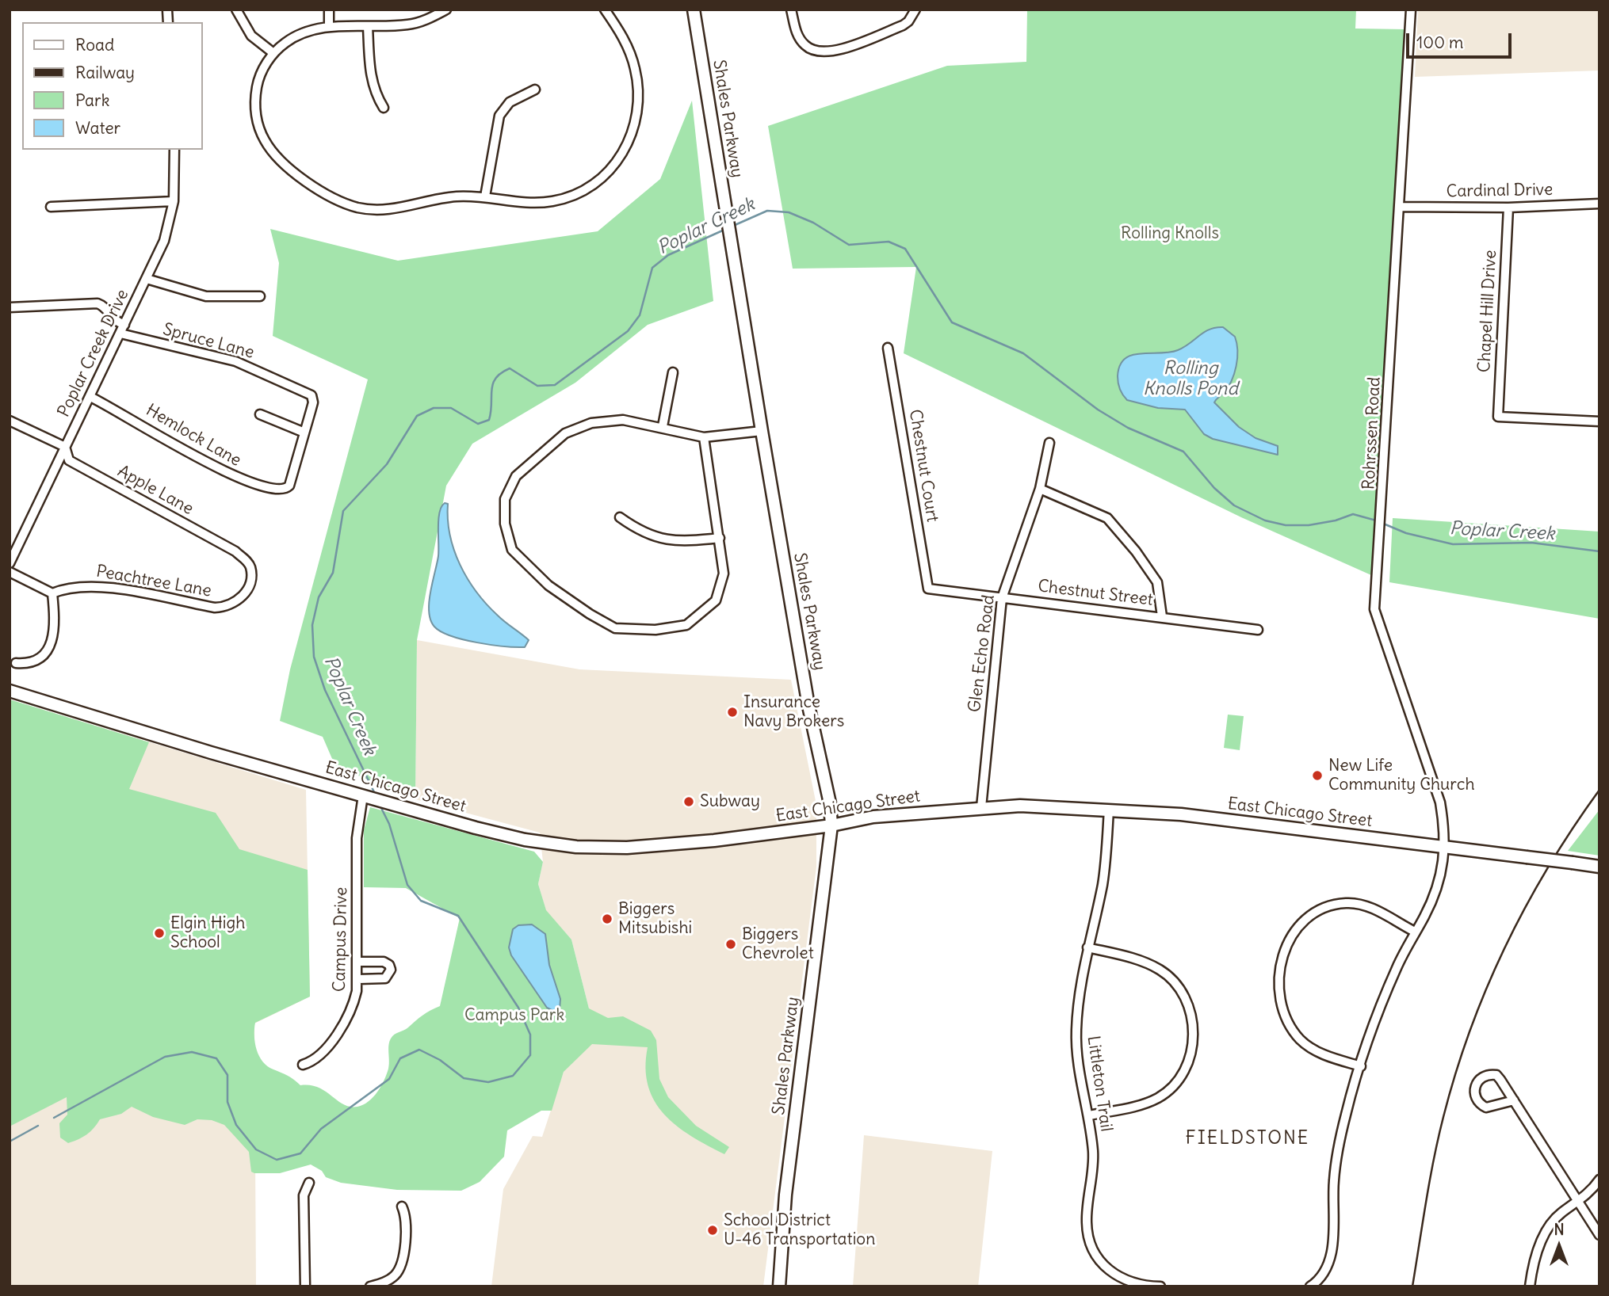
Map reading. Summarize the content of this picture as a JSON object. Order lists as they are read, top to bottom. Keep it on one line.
{"streets":{"main road":["Shales Parkway","East Chicago Street"],"street":["Cardinal Drive","Chapel Hill Drive","Spruce Lane","Poplar Creek Drive","Rohrssen Road","Hemlock Lane","Chestnut Court","Apple Lane","Peachtree Lane","Chestnut Street","Glen Echo Road","Campus Drive","Littleton Trail"]},"crossings":[["Shales Parkway","East Chicago Street"],["Cardinal Drive","Chapel Hill Drive"],["Cardinal Drive","Rohrssen Road"],["Spruce Lane","Poplar Creek Drive"],["Spruce Lane","Hemlock Lane"],["Poplar Creek Drive","Hemlock Lane"],["Poplar Creek Drive","Apple Lane"],["Rohrssen Road","East Chicago Street"],["Chestnut Court","Chestnut Street"],["Apple Lane","Peachtree Lane"],["Chestnut Street","Glen Echo Road"],["Glen Echo Road","East Chicago Street"],["East Chicago Street","Campus Drive"],["East Chicago Street","Littleton Trail"]],"districts":["FIELDSTONE"],"water":["Poplar Creek","Rolling Knolls Pond"],"parks":["Rolling Knolls","Campus Park"],"places":["Insurance Navy Brokers","New Life Community Church","Subway","Biggers Mitsubishi","Elgin High School","Biggers Chevrolet","School District U-46 Transportation"],"legend":["Road","Railway","Park","Water"],"scale_bar":"100 m","north":"top"}
